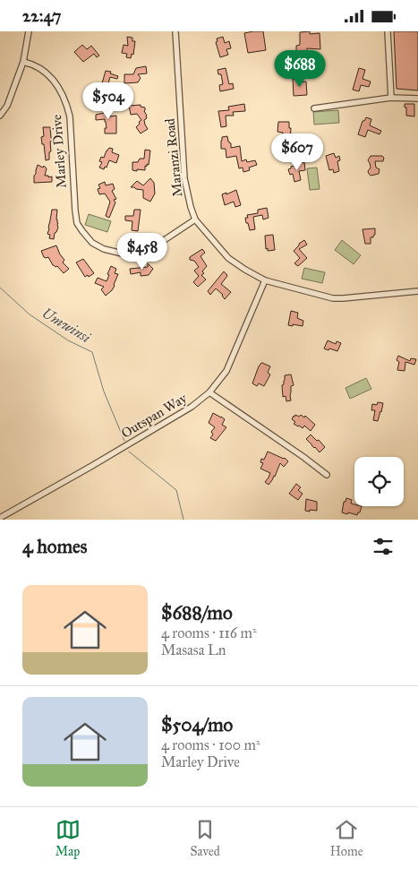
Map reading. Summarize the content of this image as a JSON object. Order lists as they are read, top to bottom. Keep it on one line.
{"streets":{"street":["Marley Drive","Maranzi Road","Outspan Way"]},"crossings":[["Marley Drive","Maranzi Road"],["Maranzi Road","Outspan Way"]],"water":["Umwinsi"],"page":{"status":"22:47","price":["$688","$504","$607","$458"],"heading":"4 homes","list":[{"name":"$688/mo","note":"4 rooms · 116 m² · Masasa Ln"},{"name":"$504/mo","note":"4 rooms · 100 m² · Marley Drive"}],"tabs":["Map","Saved","Home"]}}
